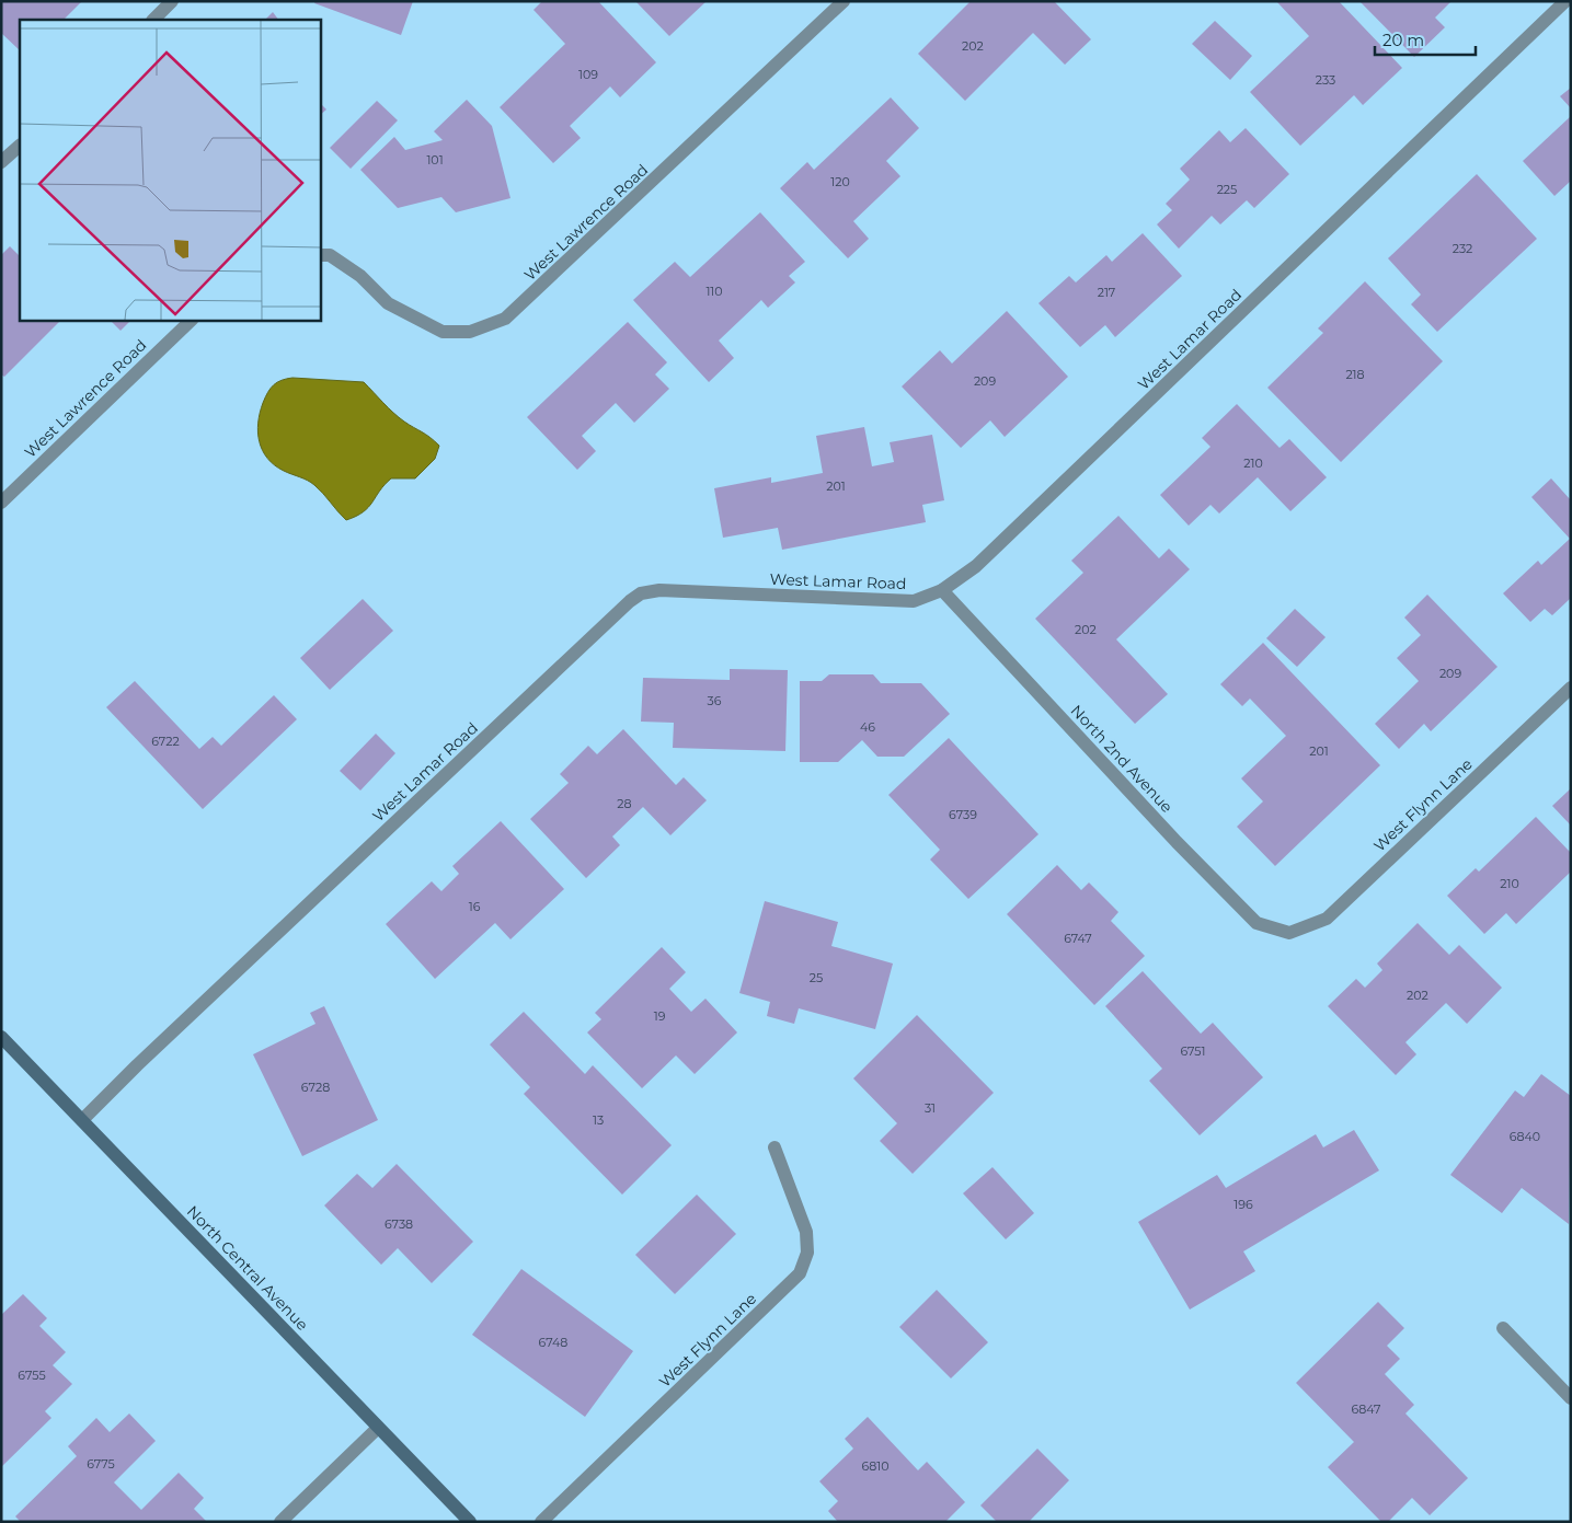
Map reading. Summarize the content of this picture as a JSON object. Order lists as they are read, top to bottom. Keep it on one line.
{"streets":{"main road":["North Central Avenue"],"street":["West Lawrence Road","West Lamar Road","North 2nd Avenue","West Flynn Lane"]},"crossings":[["West Lamar Road","North 2nd Avenue"],["West Lamar Road","North Central Avenue"],["North 2nd Avenue","West Flynn Lane"]],"house_numbers":["202","109","233","101","120","225","232","110","217","218","209","210","201","202","209","36","46","6722","201","28","6739","210","16","6747","25","202","19","6751","6728","31","13","6840","196","6738","6748","6755","6847","6775","6810"],"scale_bar":"20 m"}
